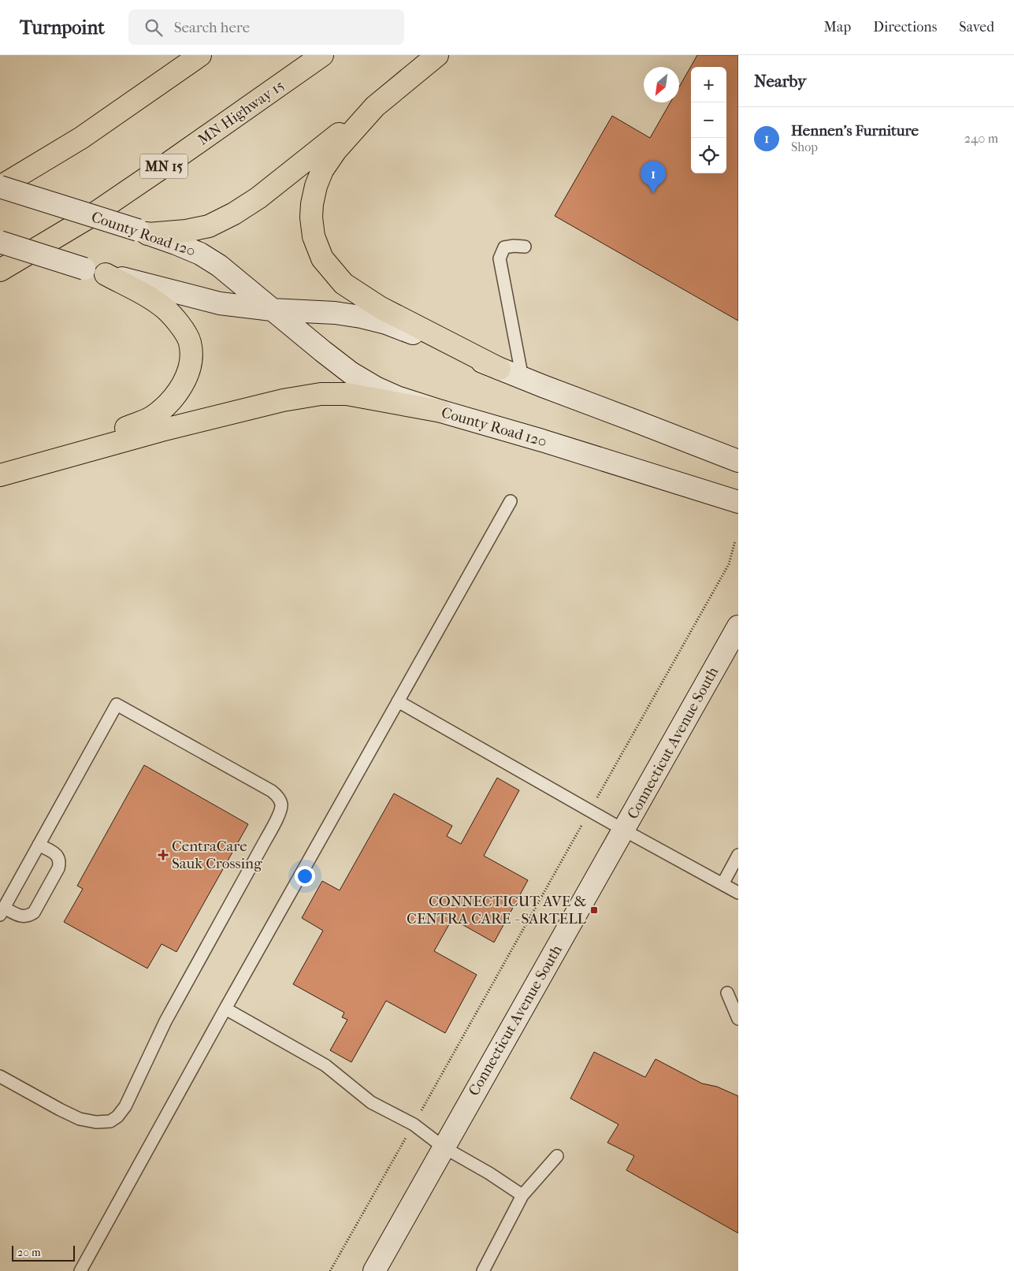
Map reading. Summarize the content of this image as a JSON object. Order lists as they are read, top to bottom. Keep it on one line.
{"streets":{"highway":["MN Highway 15","MN 15"],"street":["County Road 120","Connecticut Avenue South"]},"places":{"health":["CentraCare Sauk Crossing"],"transit":["CONNECTICUT AVE & CENTRA CARE - SARTELL"]},"scale_bar":"20 m","north":"bottom left","page":{"header":"Turnpoint","search":"Search here","nav":["Map","Directions","Saved"],"heading":"Nearby","map_buttons":["+","−"],"list":[{"mark":"1","name":"Hennen’s Furniture","note":"Shop","value":"240 m"}],"pins":"1","scale":"20 m"}}
